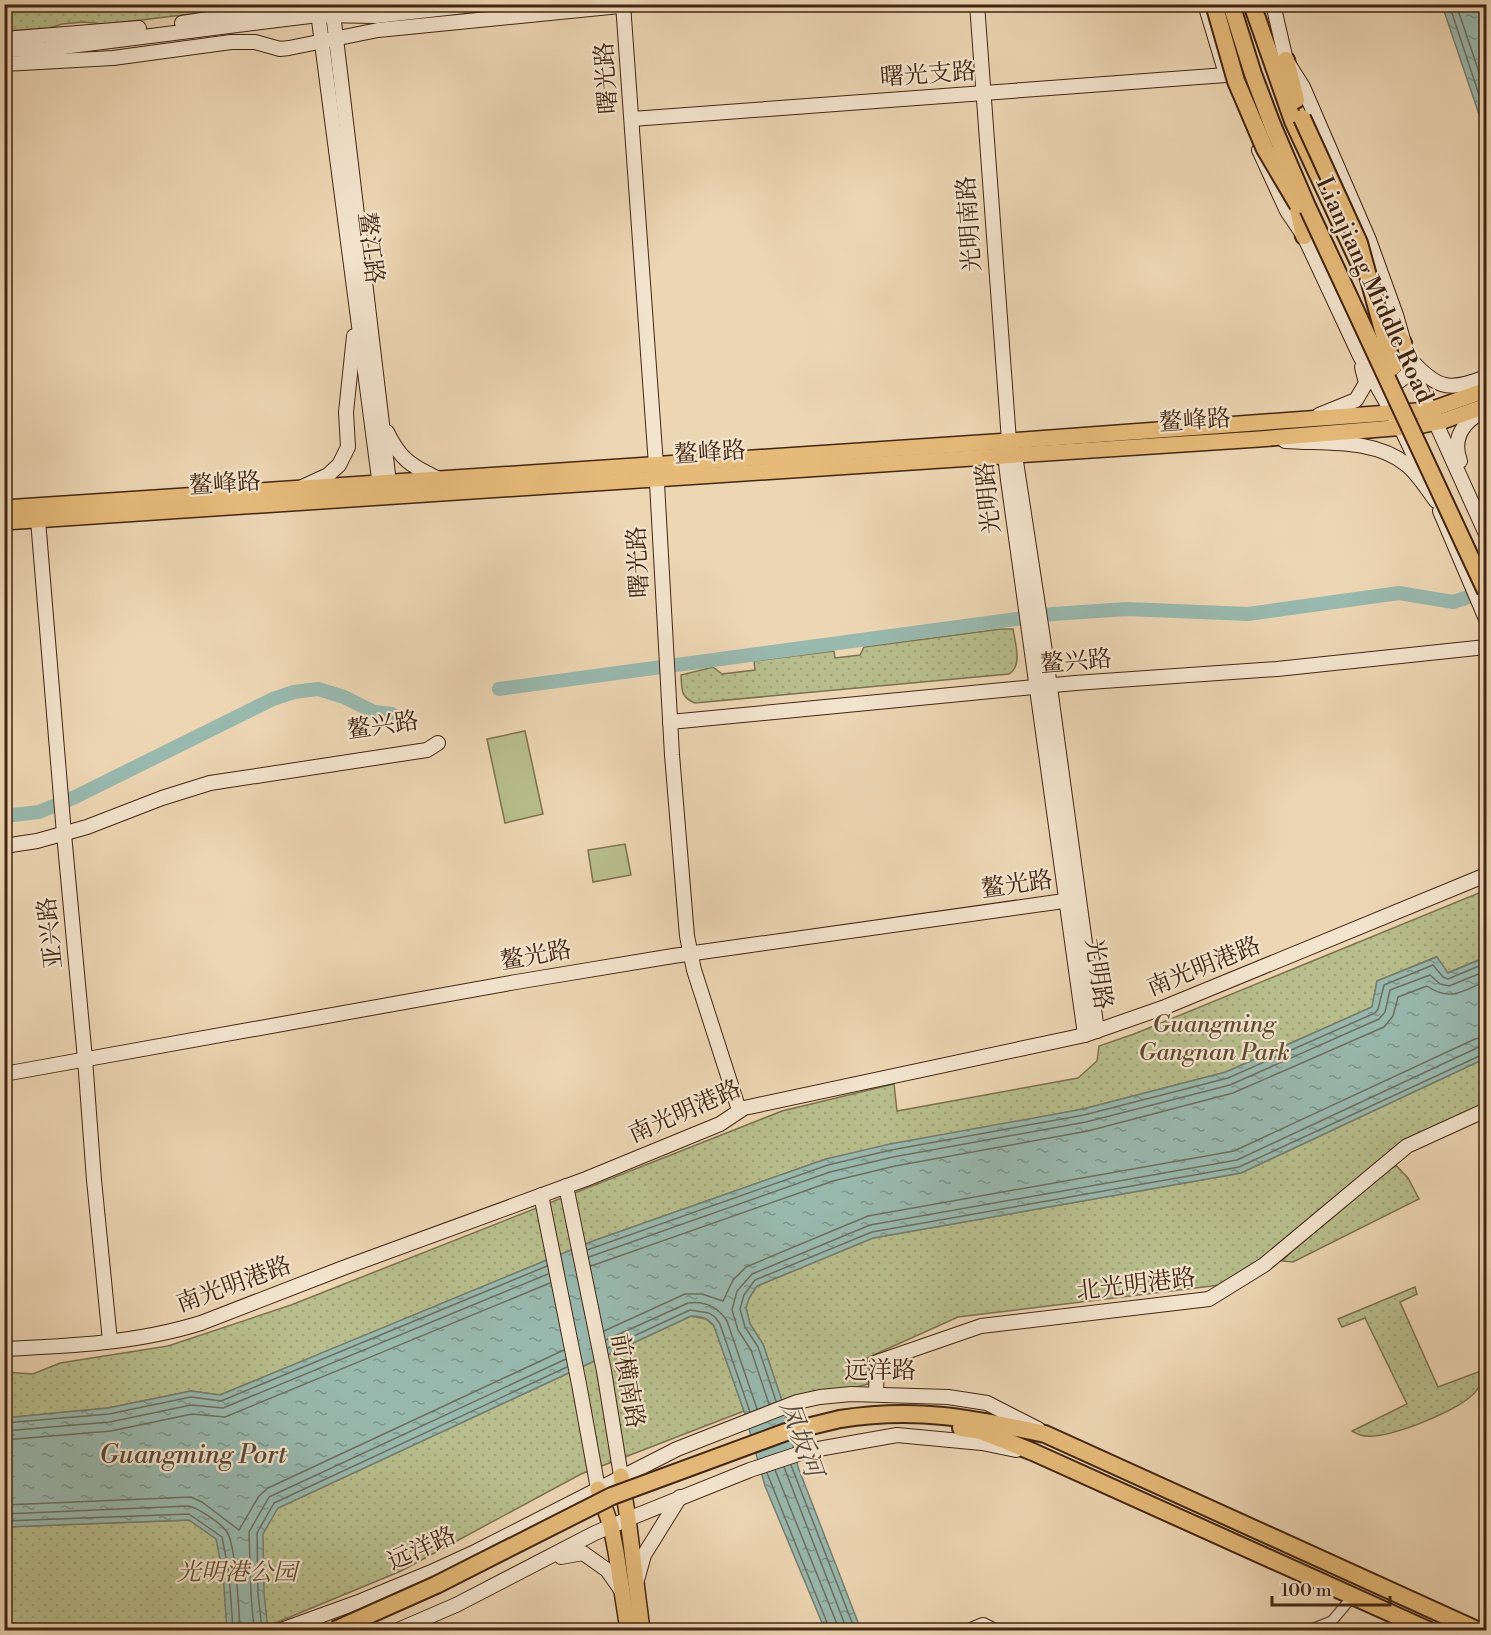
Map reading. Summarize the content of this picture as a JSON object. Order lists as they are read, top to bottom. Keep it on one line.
{"streets":{"highway":["Lianjiang Middle Road","远洋路"],"main road":["曙光支路","曙光路","光明南路","鳌江路","鳌峰路","光明路","鳌兴路","鳌光路","亚兴路","南光明港路","北光明港路","前横南路"]},"crossings":[["曙光支路","曙光路"],["曙光支路","光明南路"],["曙光路","鳌峰路"],["曙光路","鳌兴路"],["曙光路","鳌光路"],["曙光路","南光明港路"],["光明南路","鳌峰路"],["光明南路","光明路"],["鳌江路","鳌峰路"],["鳌峰路","光明路"],["鳌峰路","亚兴路"],["光明路","鳌兴路"],["光明路","鳌光路"],["光明路","南光明港路"],["鳌兴路","亚兴路"],["鳌光路","亚兴路"],["亚兴路","南光明港路"],["南光明港路","前横南路"],["北光明港路","远洋路"],["远洋路","前横南路"]],"water":["凤坂河","Guangming Port"],"parks":["Guangming Gangnan Park","光明港公园"],"scale_bar":"100 m"}
